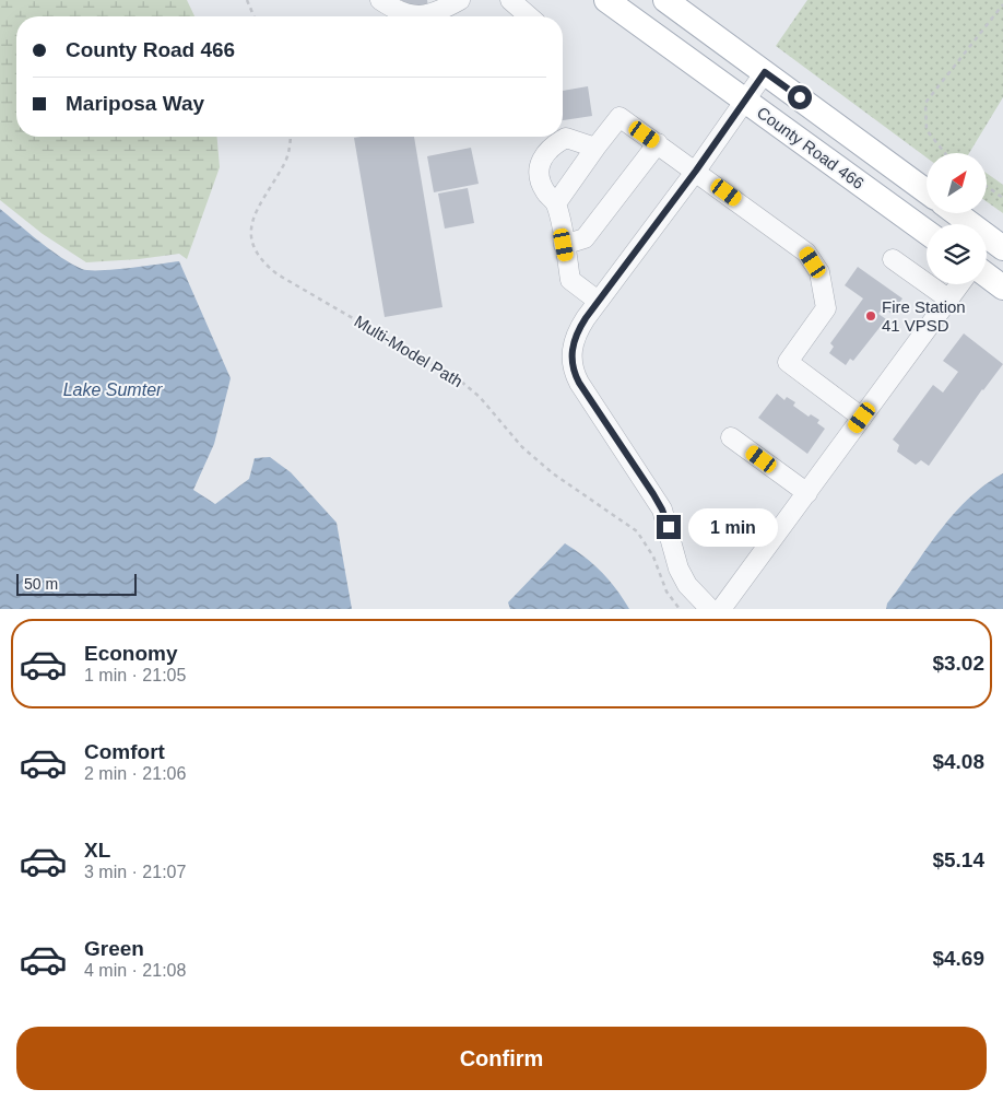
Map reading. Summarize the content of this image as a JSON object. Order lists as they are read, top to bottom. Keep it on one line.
{"streets":{"main road":["County Road 466"],"path":["Multi-Model Path"]},"water":["Lake Sumter"],"places":["Fire Station 41 VPSD"],"scale_bar":"50 m","north":"top right","page":{"banner":["County Road 466","Mariposa Way"],"bubble":"1 min","scale":"50 m","list":[{"name":"Economy","note":"1 min · 21:05","value":"$3.02"},{"name":"Comfort","note":"2 min · 21:06","value":"$4.08"},{"name":"XL","note":"3 min · 21:07","value":"$5.14"},{"name":"Green","note":"4 min · 21:08","value":"$4.69"}],"buttons":"Confirm"}}
